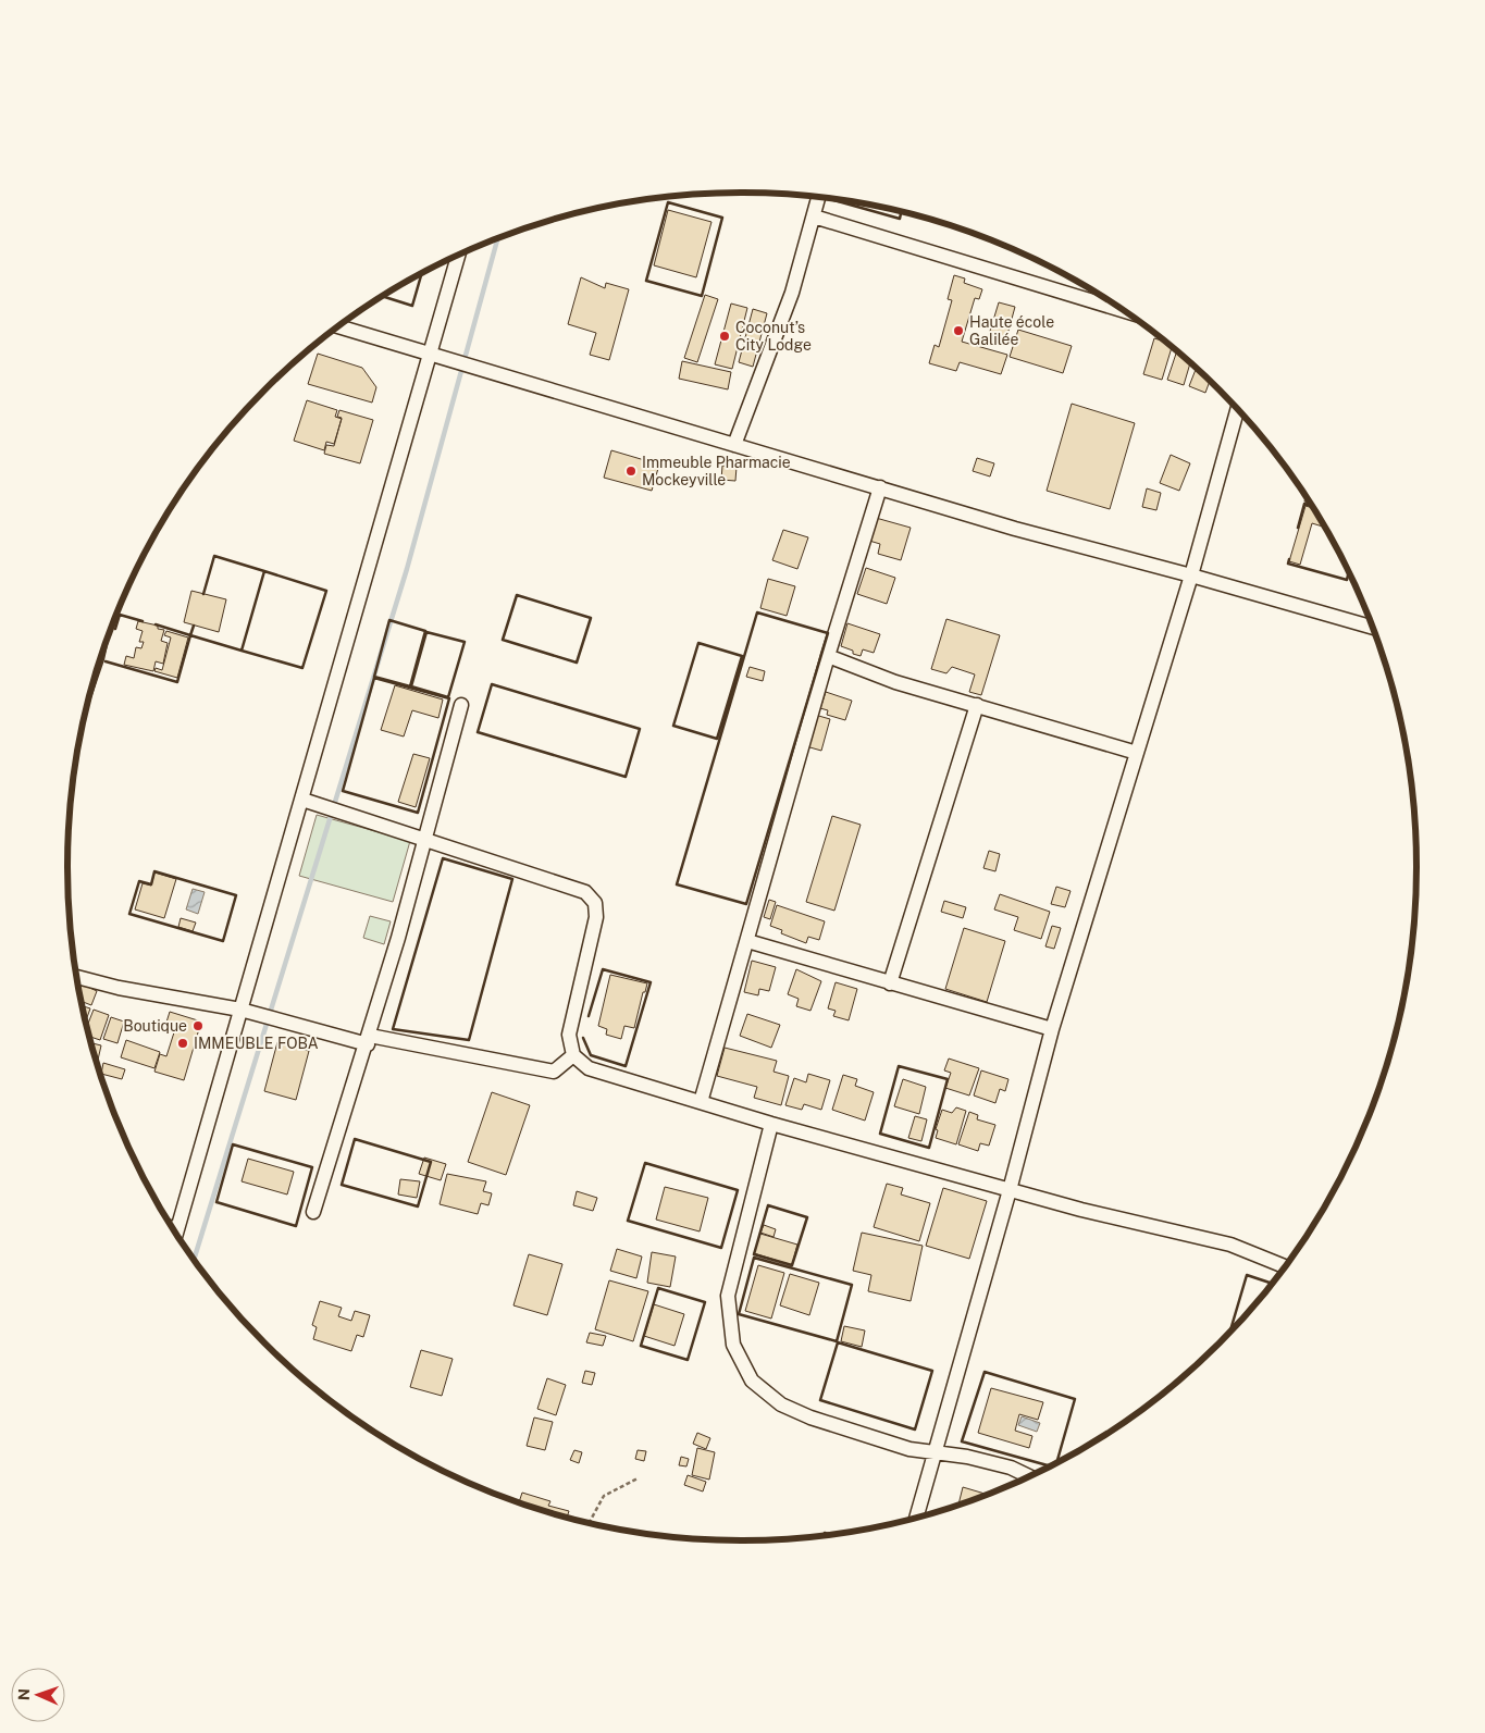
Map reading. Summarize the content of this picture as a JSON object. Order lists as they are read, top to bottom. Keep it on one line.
{"places":["Haute école Galilée","Coconut’s City Lodge","Immeuble Pharmacie Mockeyville","Boutique","IMMEUBLE FOBA"],"north":"left"}
